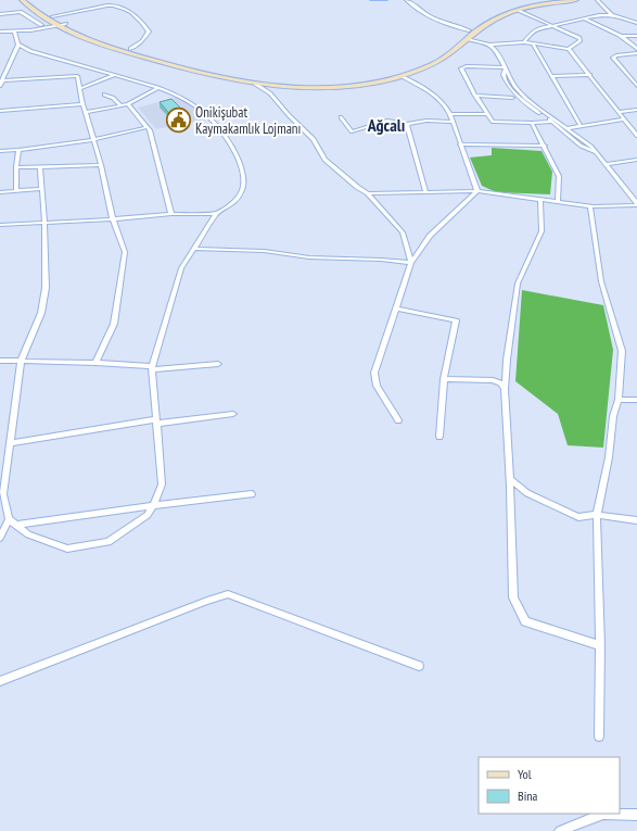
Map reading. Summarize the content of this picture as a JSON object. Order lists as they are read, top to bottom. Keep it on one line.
{"districts":["Ağcalı"],"places":{"public building":["Onikişubat Kaymakamlık Lojmanı"]},"legend":["Yol","Bina"]}
